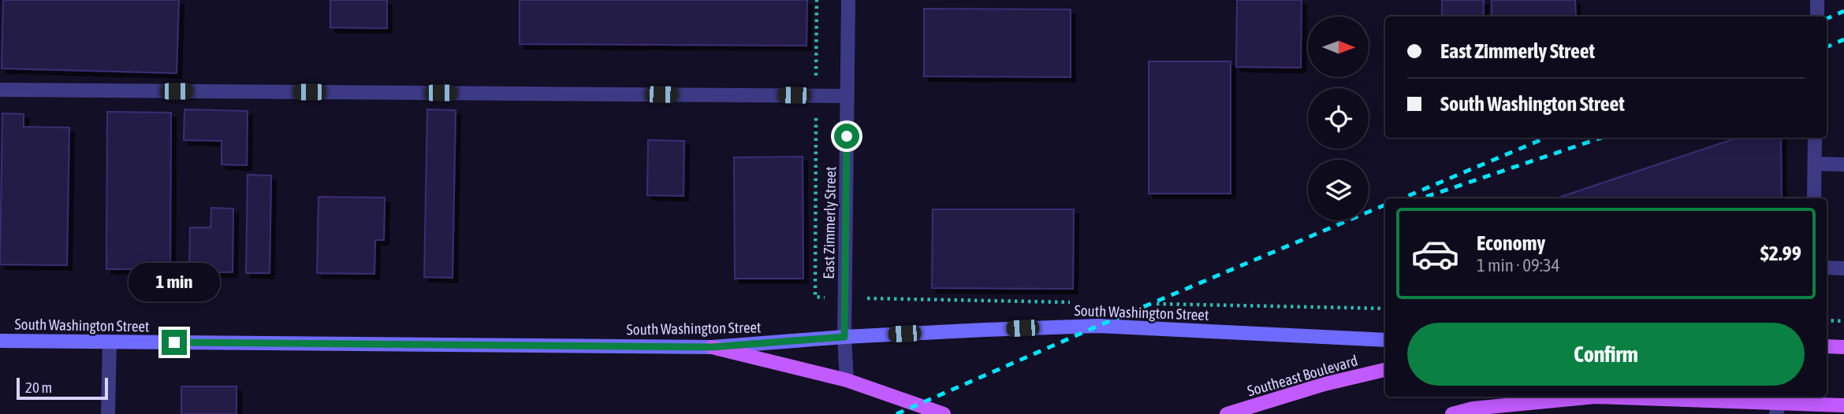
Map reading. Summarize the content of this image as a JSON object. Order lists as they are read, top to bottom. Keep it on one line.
{"streets":{"main road":["Southeast Boulevard"],"street":["East Zimmerly Street","South Washington Street"]},"crossings":[["East Zimmerly Street","South Washington Street"]],"scale_bar":"20 m","north":"right","page":{"banner":["East Zimmerly Street","South Washington Street"],"list":[{"name":"Economy","note":"1 min · 09:34","value":"$2.99"}],"bubble":"1 min","buttons":"Confirm","scale":"20 m"}}
